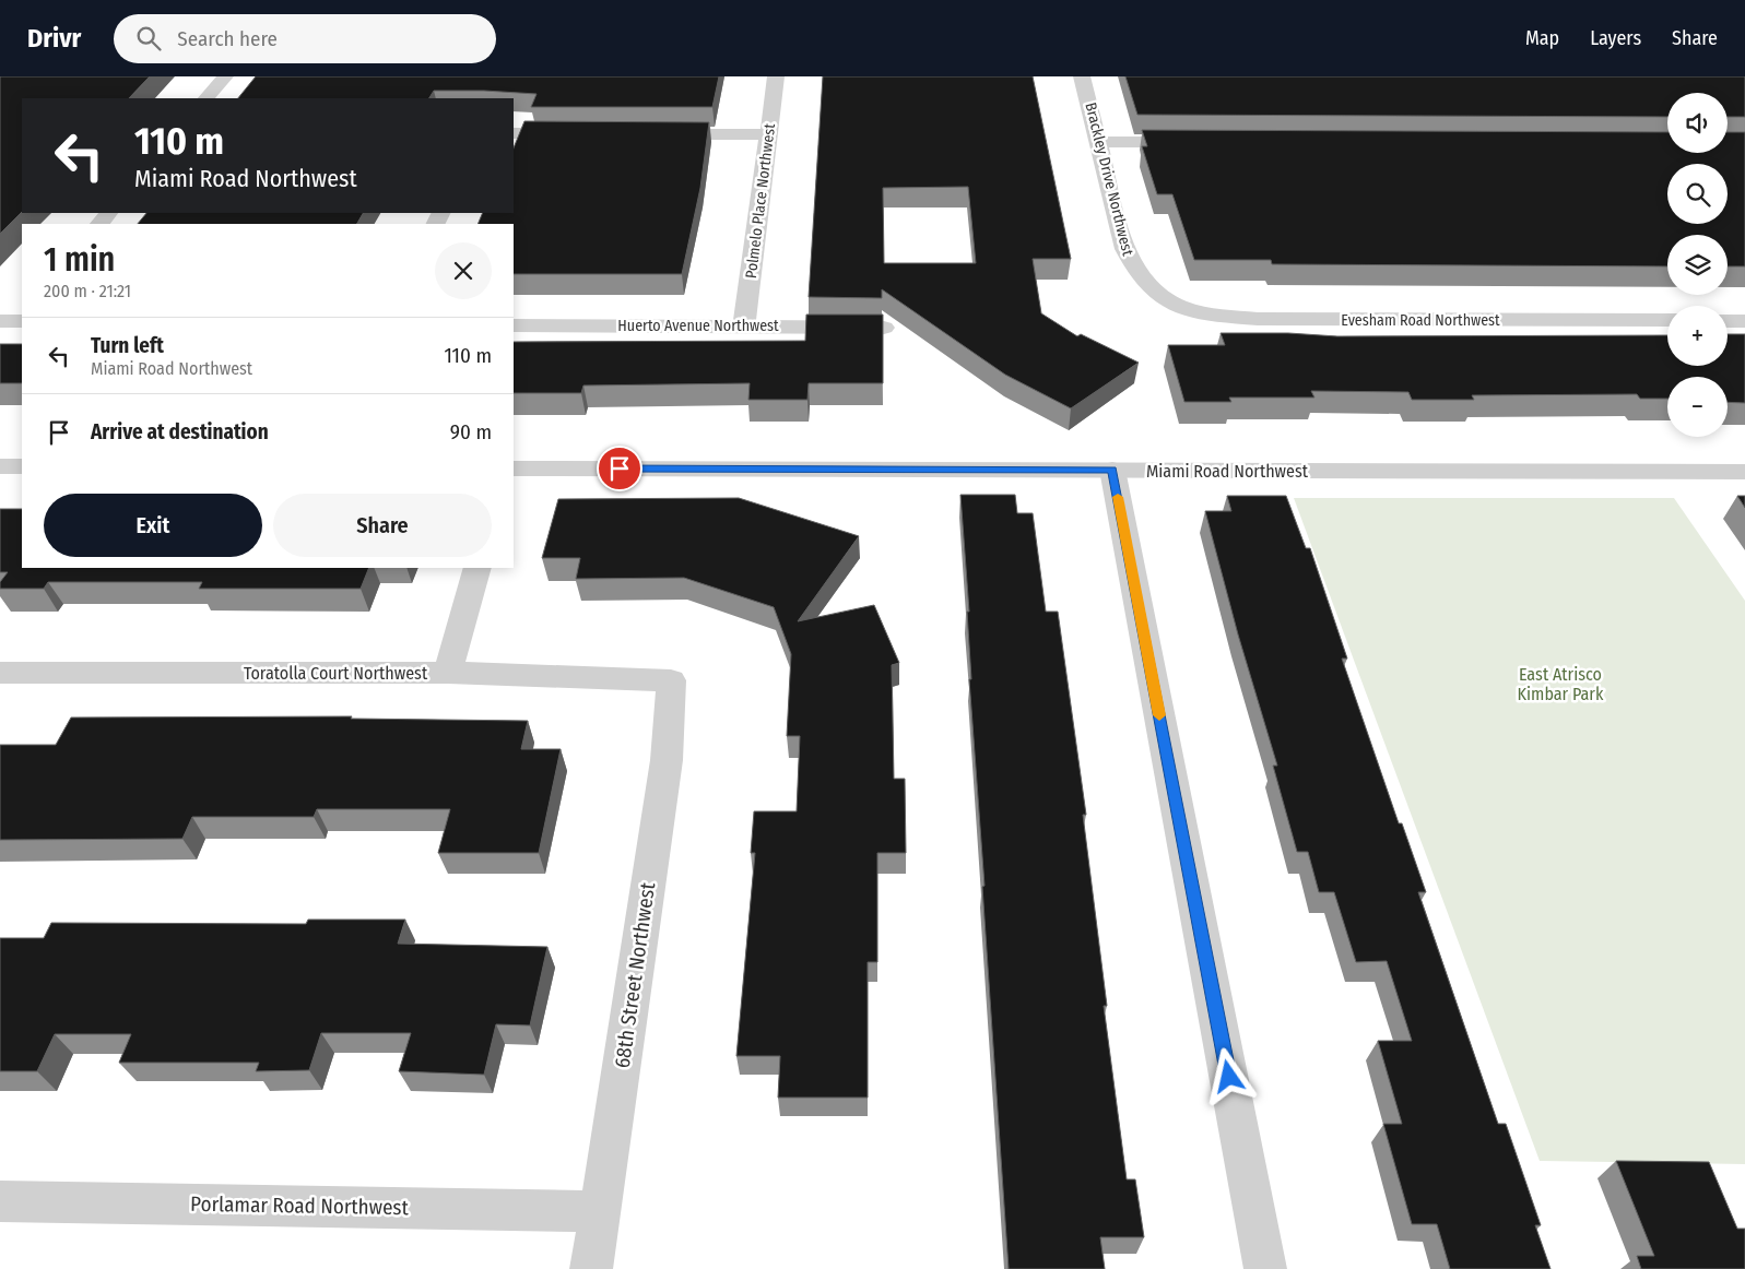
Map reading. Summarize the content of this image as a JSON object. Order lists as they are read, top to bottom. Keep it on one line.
{"streets":{"street":["Brackley Drive Northwest","Polmelo Place Northwest","Evesham Road Northwest","Huerto Avenue Northwest","Miami Road Northwest","Toratolla Court Northwest","68th Street Northwest","Porlamar Road Northwest"]},"crossings":[["Brackley Drive Northwest","Evesham Road Northwest"],["Polmelo Place Northwest","Huerto Avenue Northwest"],["Toratolla Court Northwest","68th Street Northwest"],["68th Street Northwest","Porlamar Road Northwest"]],"parks":["East Atrisco Kimbar Park"],"page":{"header":"Drivr","search":"Search here","nav":["Map","Layers","Share"],"map_buttons":["+","−"],"turn":["110 m","Miami Road Northwest"],"heading":["1 min","200 m · 21:21"],"list":[{"name":"Turn left","note":"Miami Road Northwest","value":"110 m"},{"name":"Arrive at destination","value":"90 m"}],"buttons":["Exit","Share"]}}
